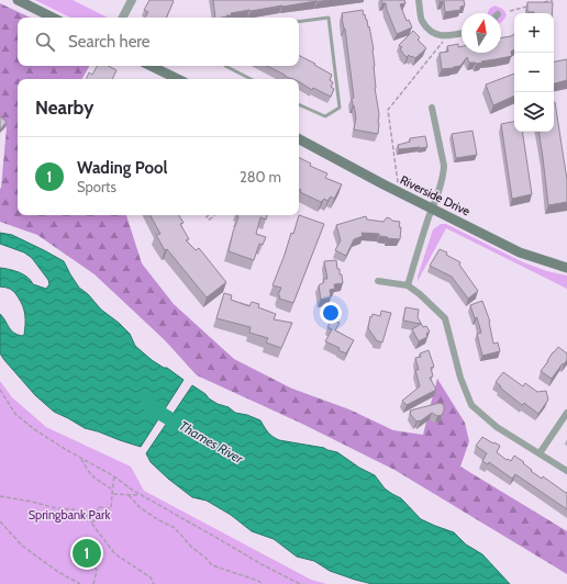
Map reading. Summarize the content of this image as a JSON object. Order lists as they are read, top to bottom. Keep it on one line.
{"streets":{"main road":["Riverside Drive"]},"water":["Thames River"],"parks":["Springbank Park"],"north":"top","page":{"map_buttons":["+","−"],"search":"Search here","heading":"Nearby","list":[{"mark":"1","name":"Wading Pool","note":"Sports","value":"280 m"}],"pins":"1"}}
